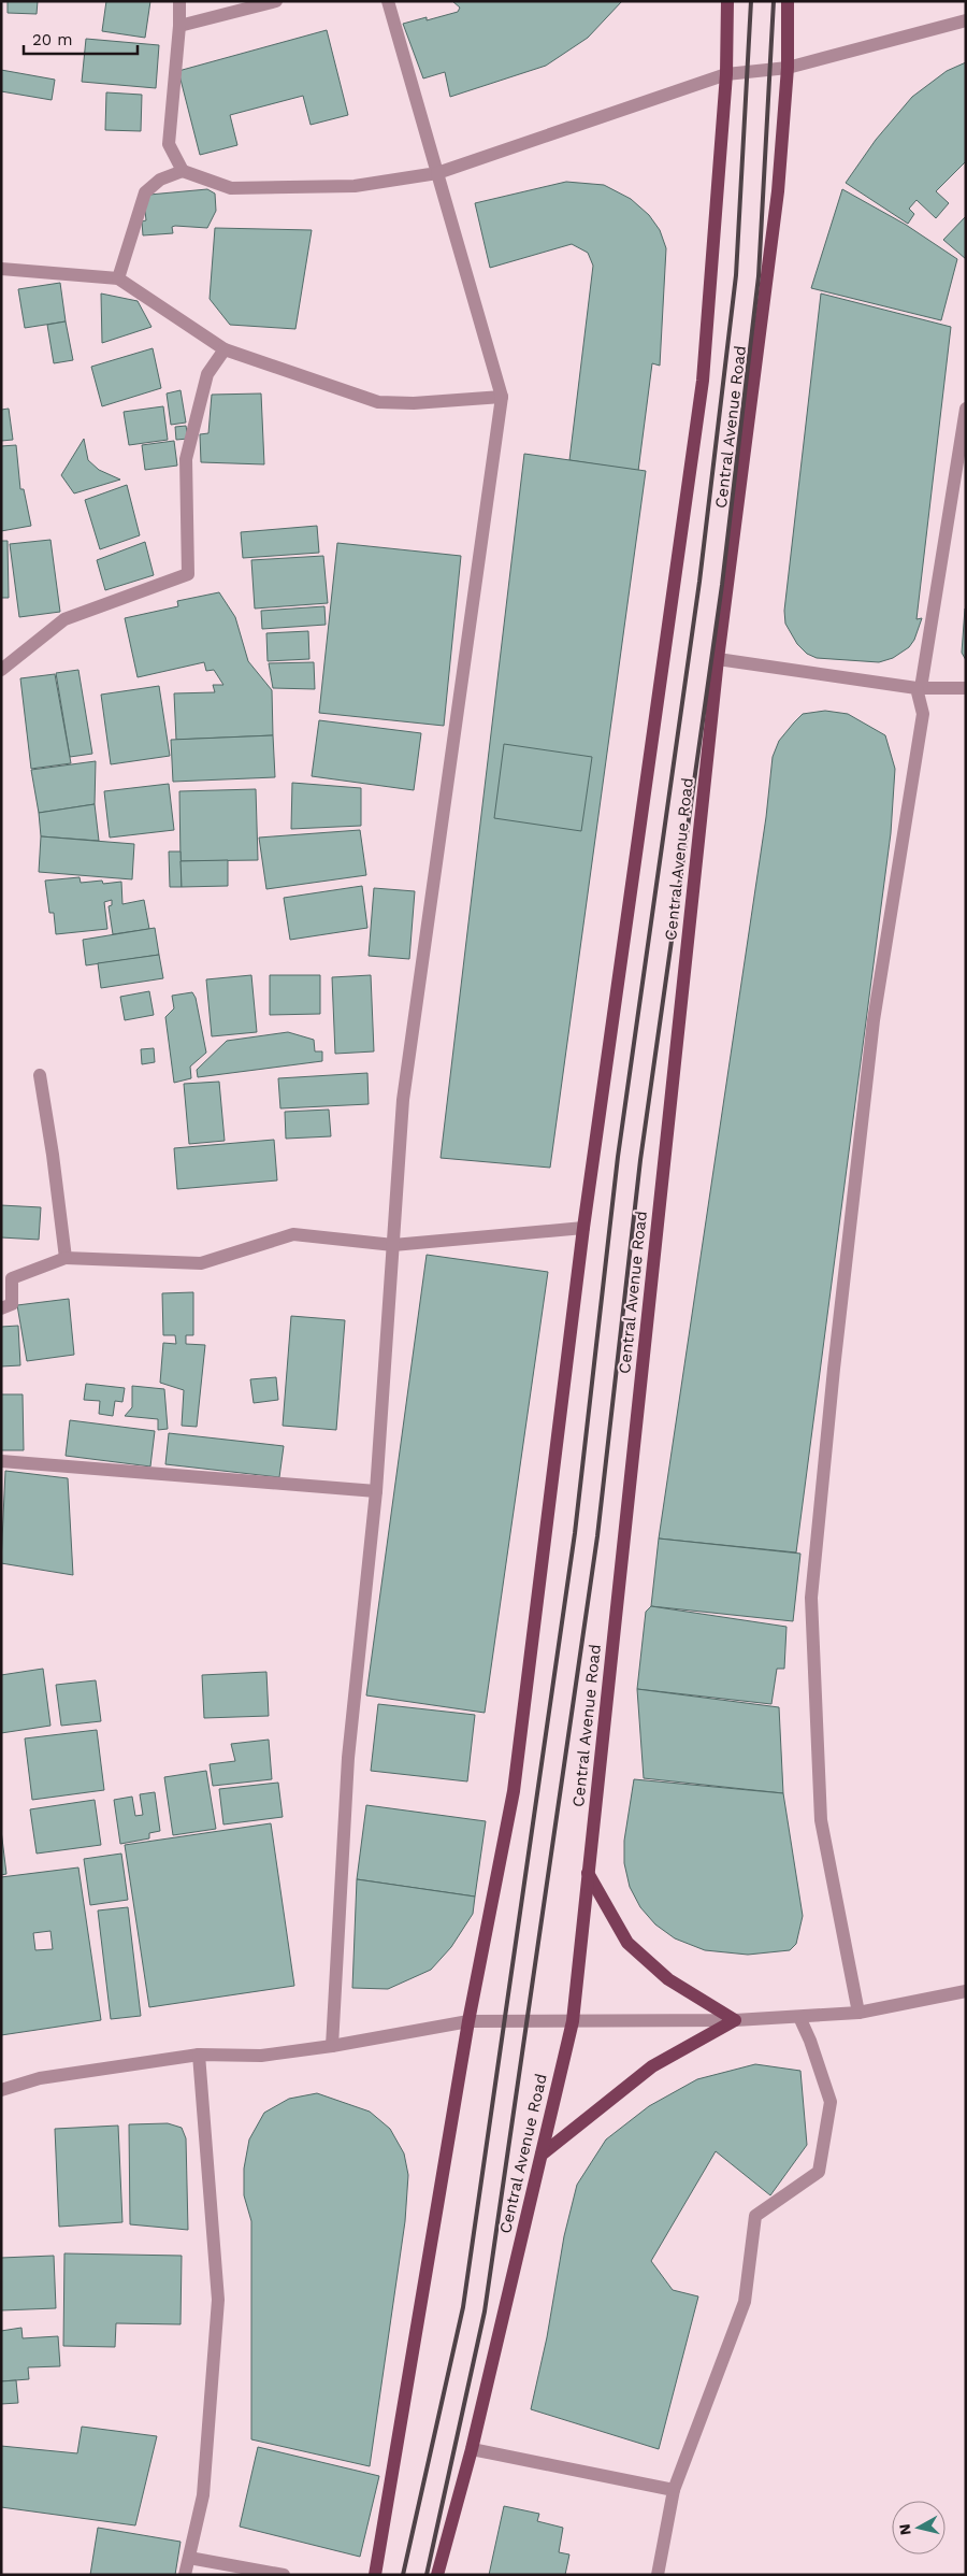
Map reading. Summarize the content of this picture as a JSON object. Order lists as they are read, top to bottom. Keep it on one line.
{"streets":{"main road":["Central Avenue Road"]},"scale_bar":"20 m","north":"left"}
